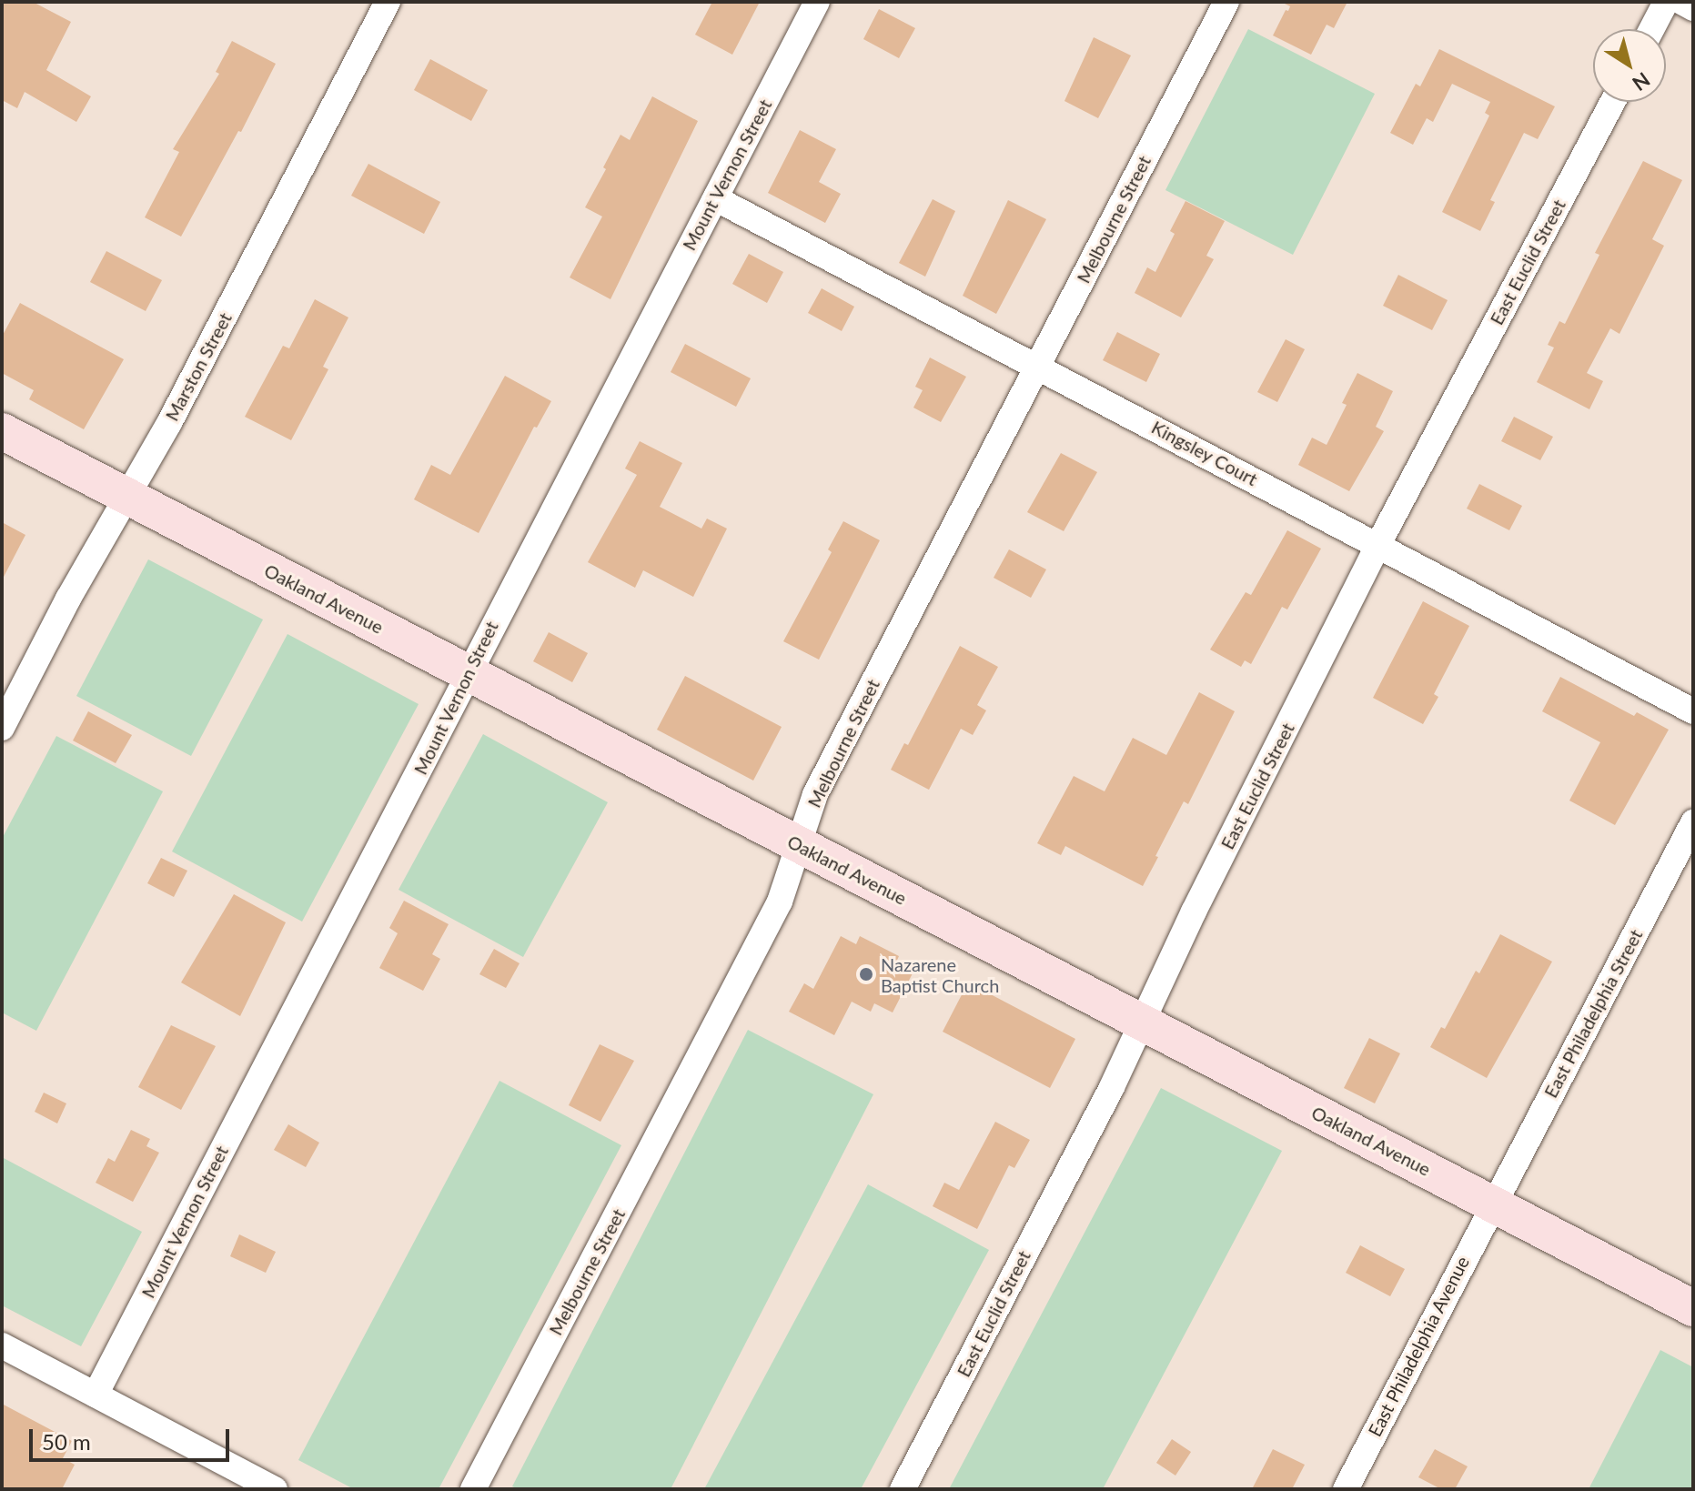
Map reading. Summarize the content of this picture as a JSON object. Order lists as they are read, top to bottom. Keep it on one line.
{"streets":{"street":["Mount Vernon Street","Melbourne Street","East Euclid Street","Marston Street","Kingsley Court","Oakland Avenue","East Philadelphia Street","East Philadelphia Avenue"]},"crossings":[["Mount Vernon Street","Kingsley Court"],["Mount Vernon Street","Oakland Avenue"],["Melbourne Street","Kingsley Court"],["Melbourne Street","Oakland Avenue"],["East Euclid Street","Kingsley Court"],["East Euclid Street","Oakland Avenue"],["Marston Street","Oakland Avenue"],["Oakland Avenue","East Philadelphia Street"],["Oakland Avenue","East Philadelphia Avenue"],["East Philadelphia Street","East Philadelphia Avenue"]],"places":["Nazarene Baptist Church"],"scale_bar":"50 m","north":"bottom right"}
